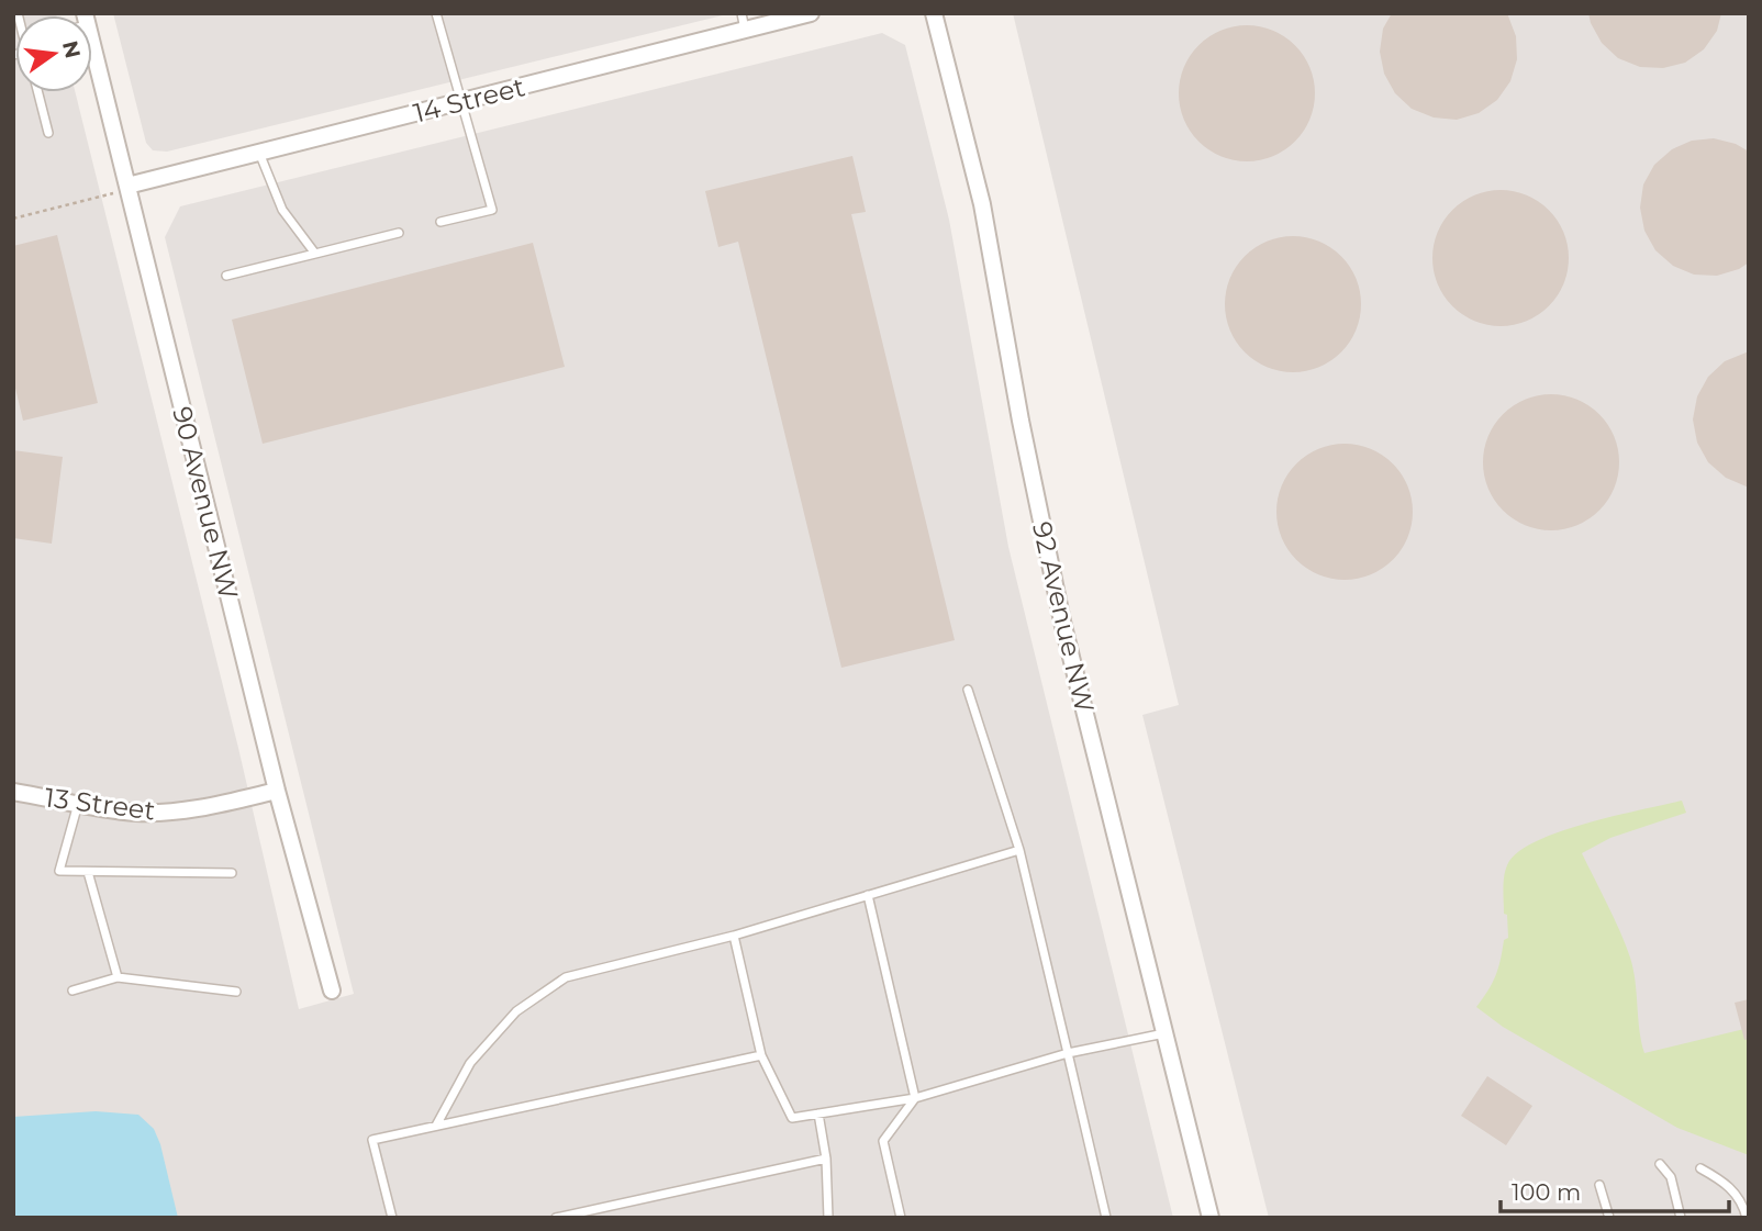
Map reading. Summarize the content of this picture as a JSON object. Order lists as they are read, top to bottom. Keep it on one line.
{"streets":{"street":["14 Street","90 Avenue NW","92 Avenue NW","13 Street"]},"crossings":[["14 Street","90 Avenue NW"],["90 Avenue NW","13 Street"]],"scale_bar":"100 m","north":"right"}
